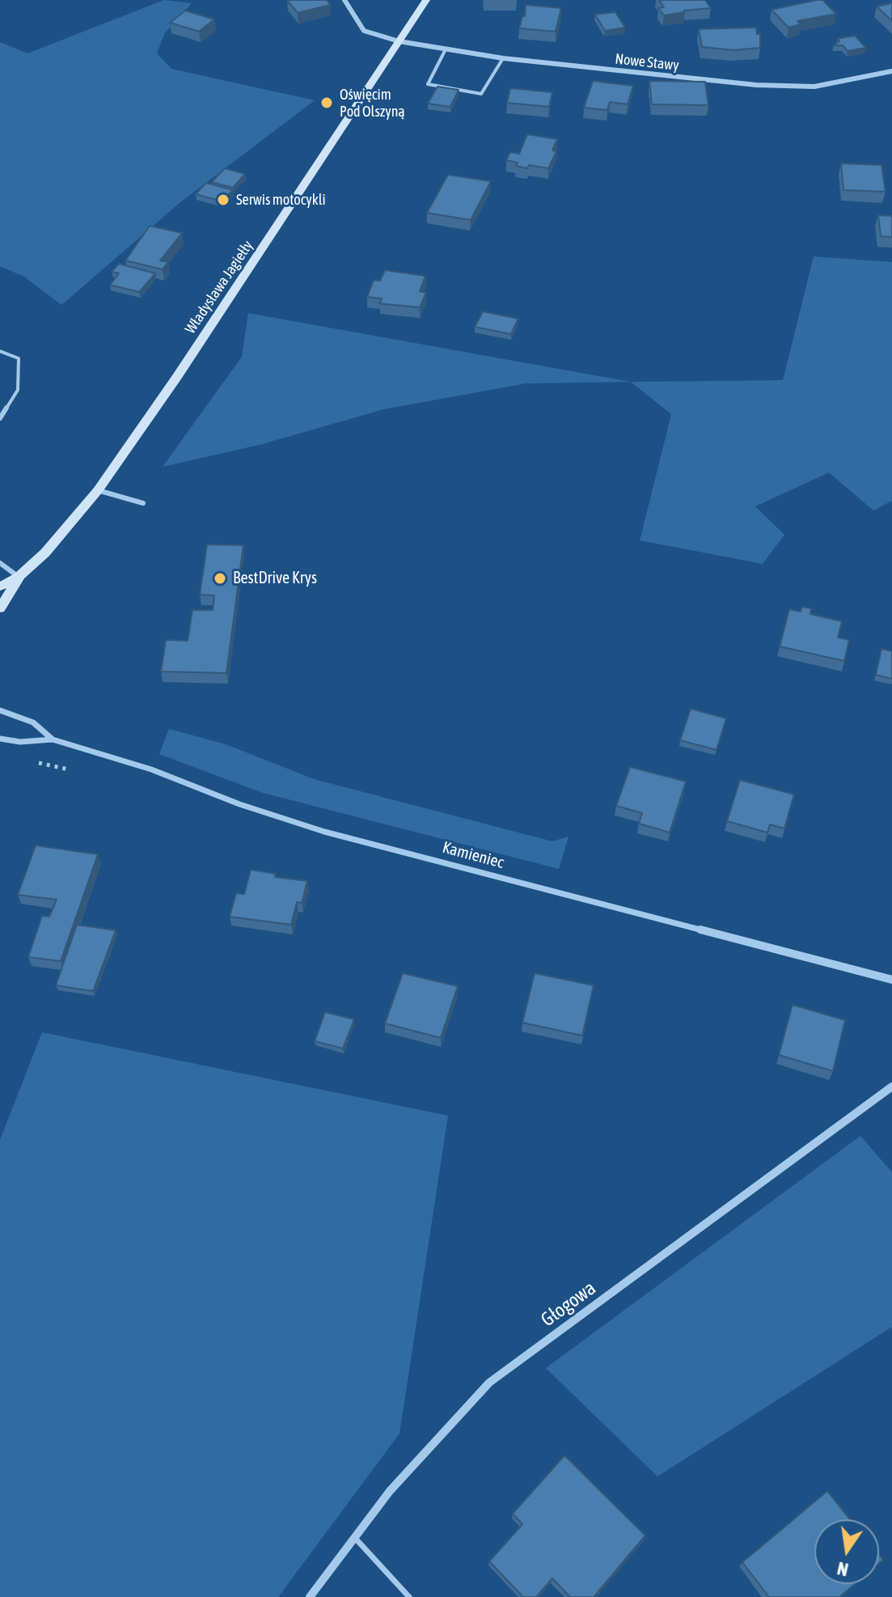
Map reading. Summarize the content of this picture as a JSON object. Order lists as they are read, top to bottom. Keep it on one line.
{"streets":{"street":["Nowe Stawy","Władysława Jagiełły","Kamieniec","Głogowa"]},"crossings":[["Nowe Stawy","Władysława Jagiełły"]],"places":["Oświęcim Pod Olszyną","Serwis motocykli","BestDrive Krys"],"north":"bottom"}
